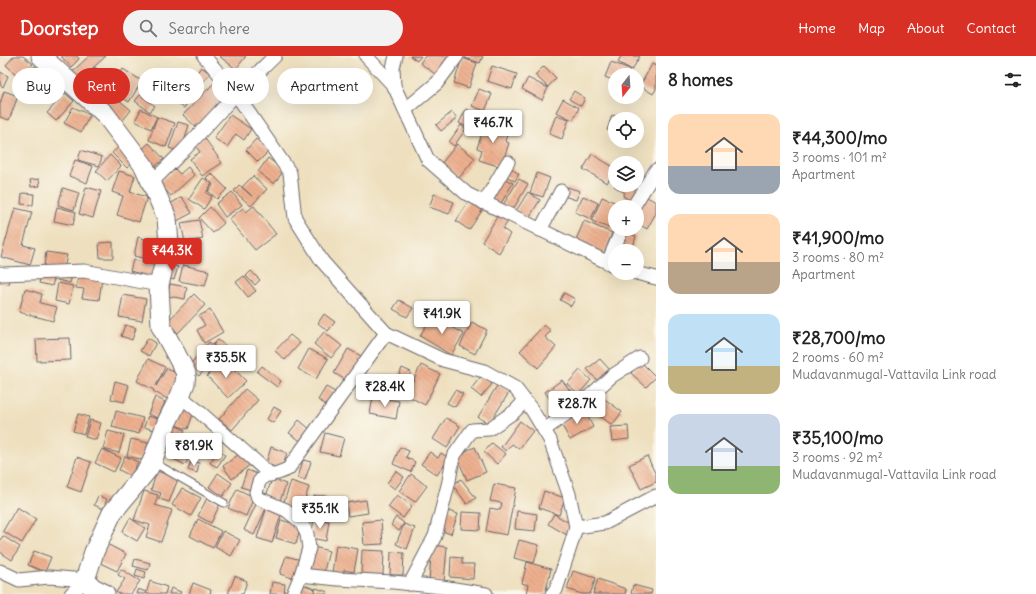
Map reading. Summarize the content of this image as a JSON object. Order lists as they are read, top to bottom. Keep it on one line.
{"north":"bottom","page":{"header":"Doorstep","search":"Search here","nav":["Home","Map","About","Contact"],"heading":"8 homes","map_buttons":["+","−"],"chip":["Buy","Rent","Filters","New","Apartment"],"list":[{"name":"₹44,300/mo","note":"3 rooms · 101 m² · Apartment"},{"name":"₹41,900/mo","note":"3 rooms · 80 m² · Apartment"},{"name":"₹28,700/mo","note":"2 rooms · 60 m² · Mudavanmugal-Vattavila Link road"},{"name":"₹35,100/mo","note":"3 rooms · 92 m² · Mudavanmugal-Vattavila Link road"}],"price":["₹46.7K","₹44.3K","₹41.9K","₹35.5K","₹28.4K","₹28.7K","₹81.9K","₹35.1K"]}}
